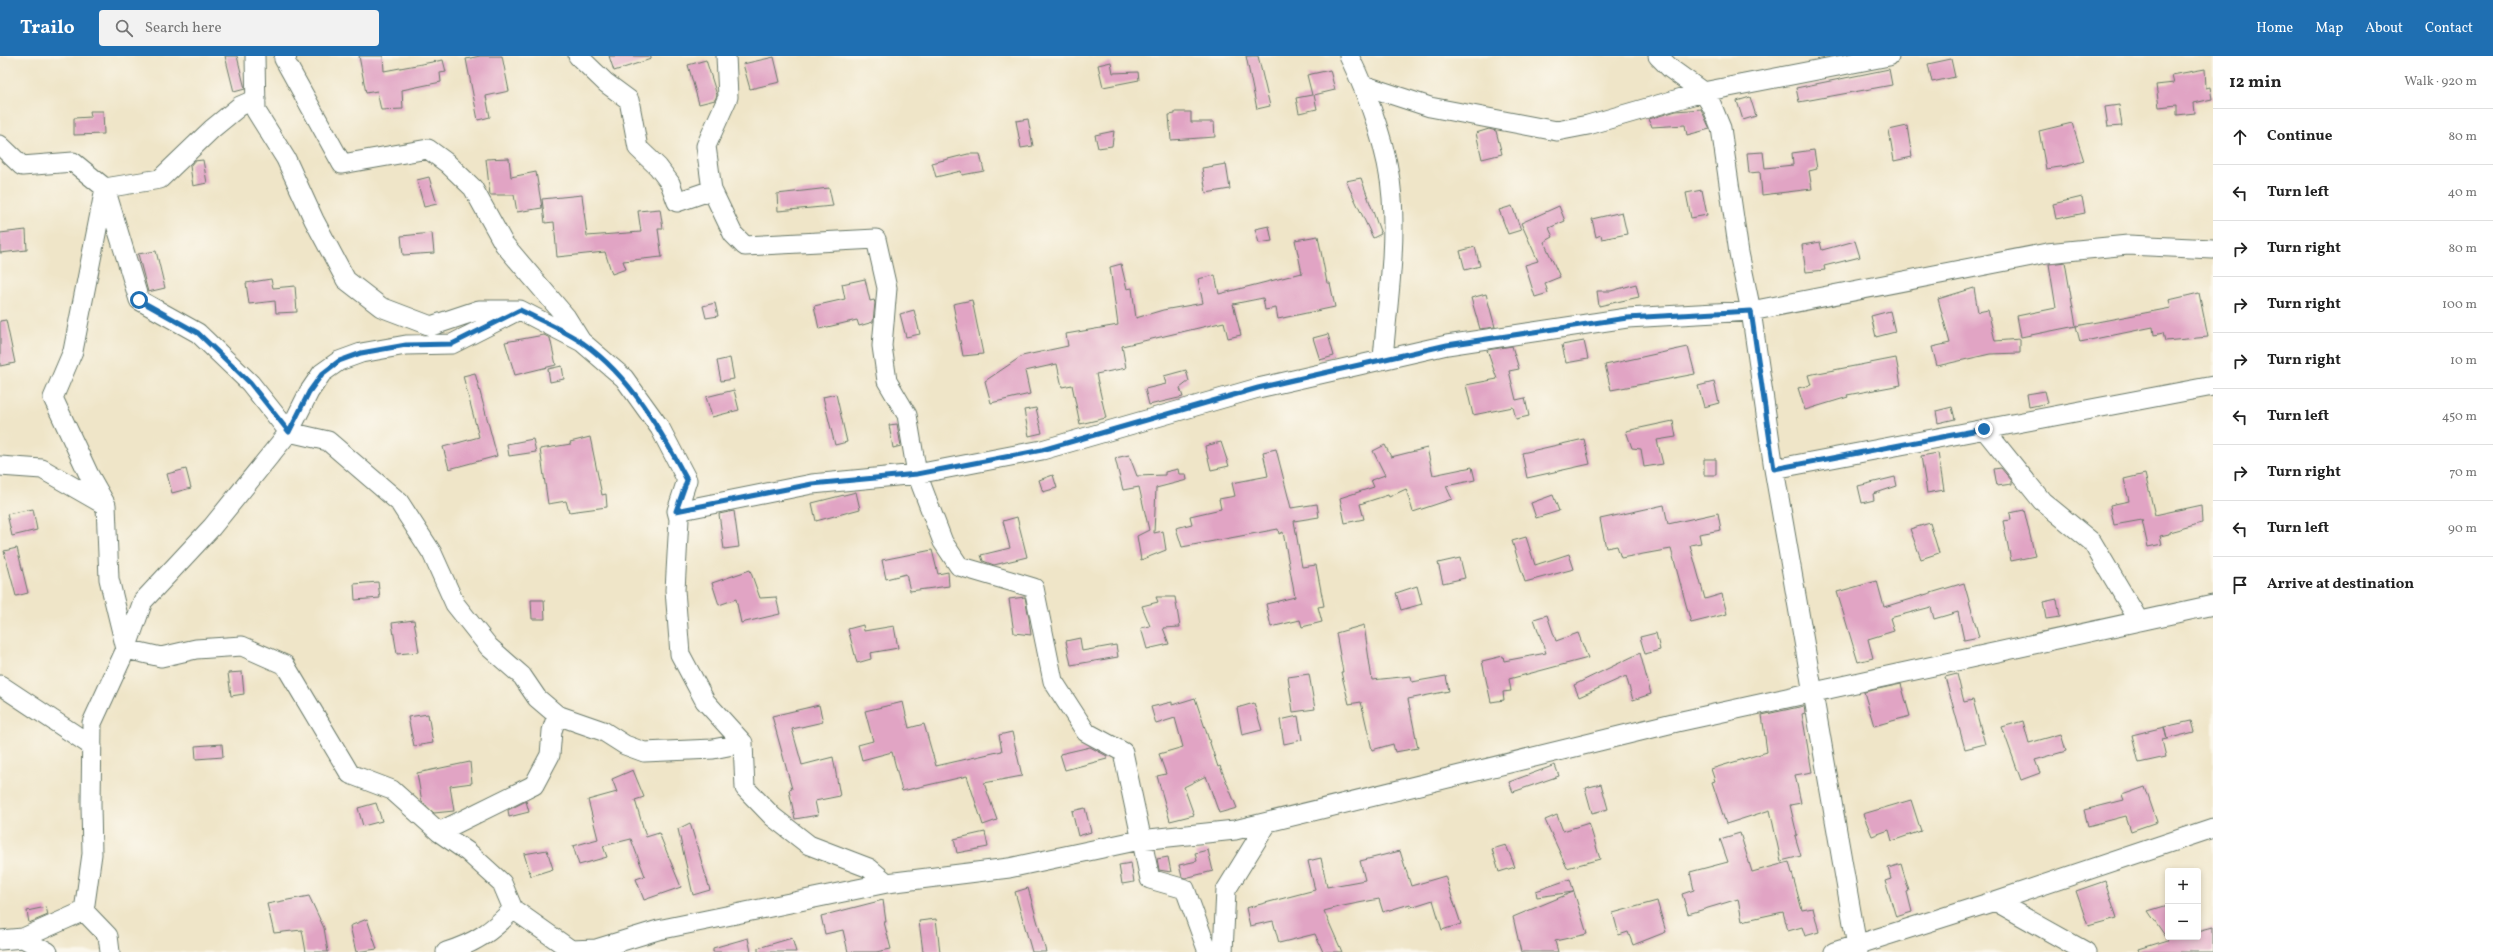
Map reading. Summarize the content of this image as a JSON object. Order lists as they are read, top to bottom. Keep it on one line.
{"page":{"header":"Trailo","search":"Search here","nav":["Home","Map","About","Contact"],"heading":["12 min","Walk · 920 m"],"list":[["Continue","80 m"],["Turn left","40 m"],["Turn right","80 m"],["Turn right","100 m"],["Turn right","10 m"],["Turn left","450 m"],["Turn right","70 m"],["Turn left","90 m"],"Arrive at destination"],"map_buttons":["+","−"]}}
